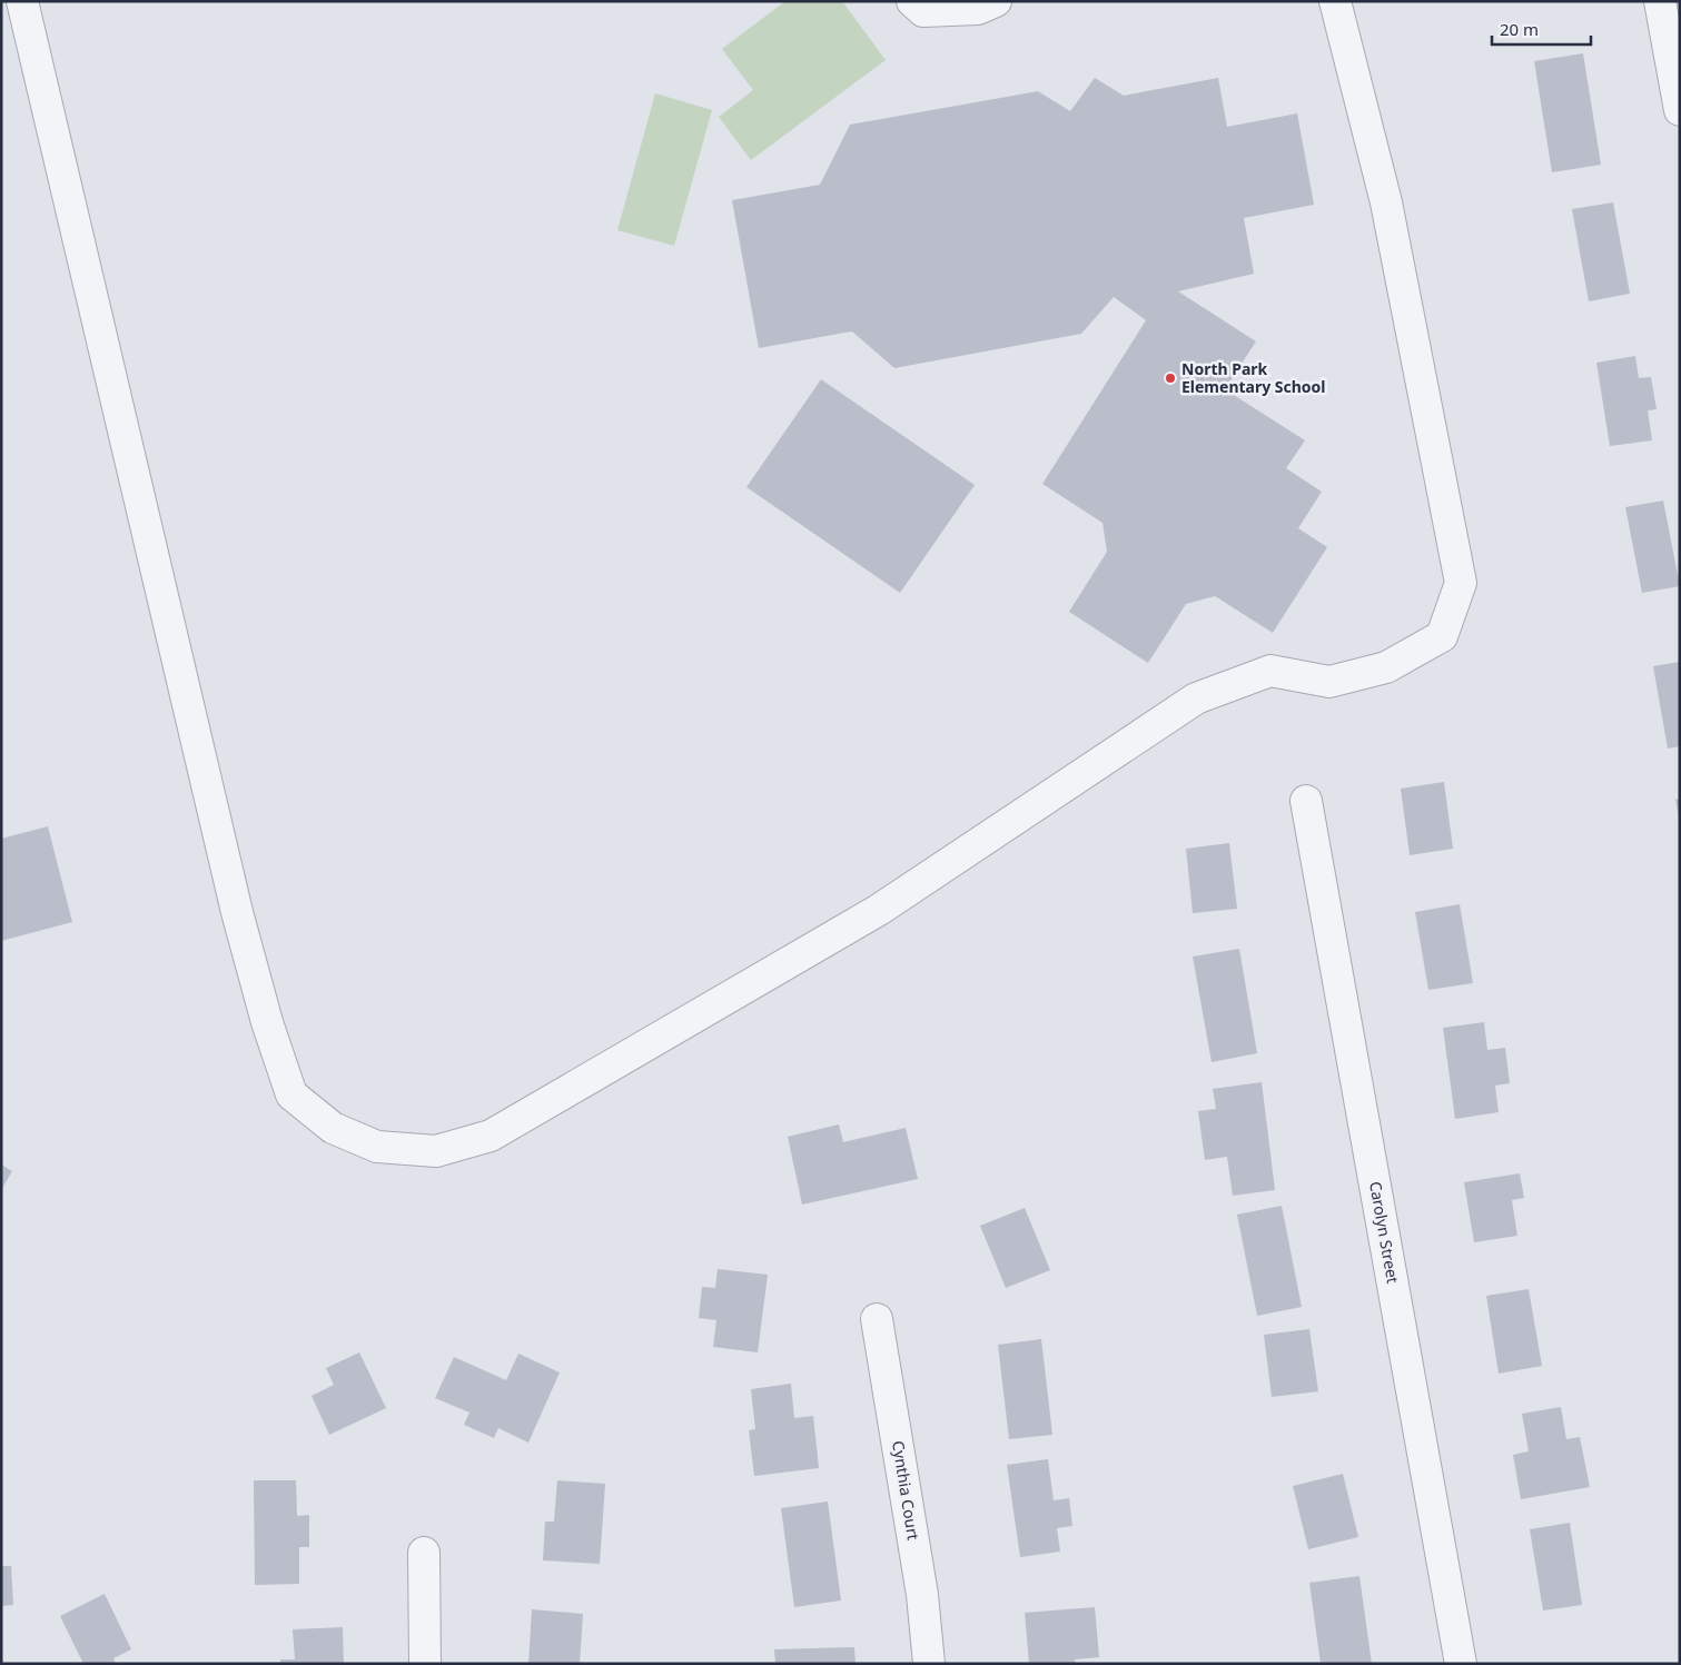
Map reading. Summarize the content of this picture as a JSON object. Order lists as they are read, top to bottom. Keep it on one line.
{"streets":{"street":["Carolyn Street","Cynthia Court"]},"places":["North Park Elementary School"],"scale_bar":"20 m"}
